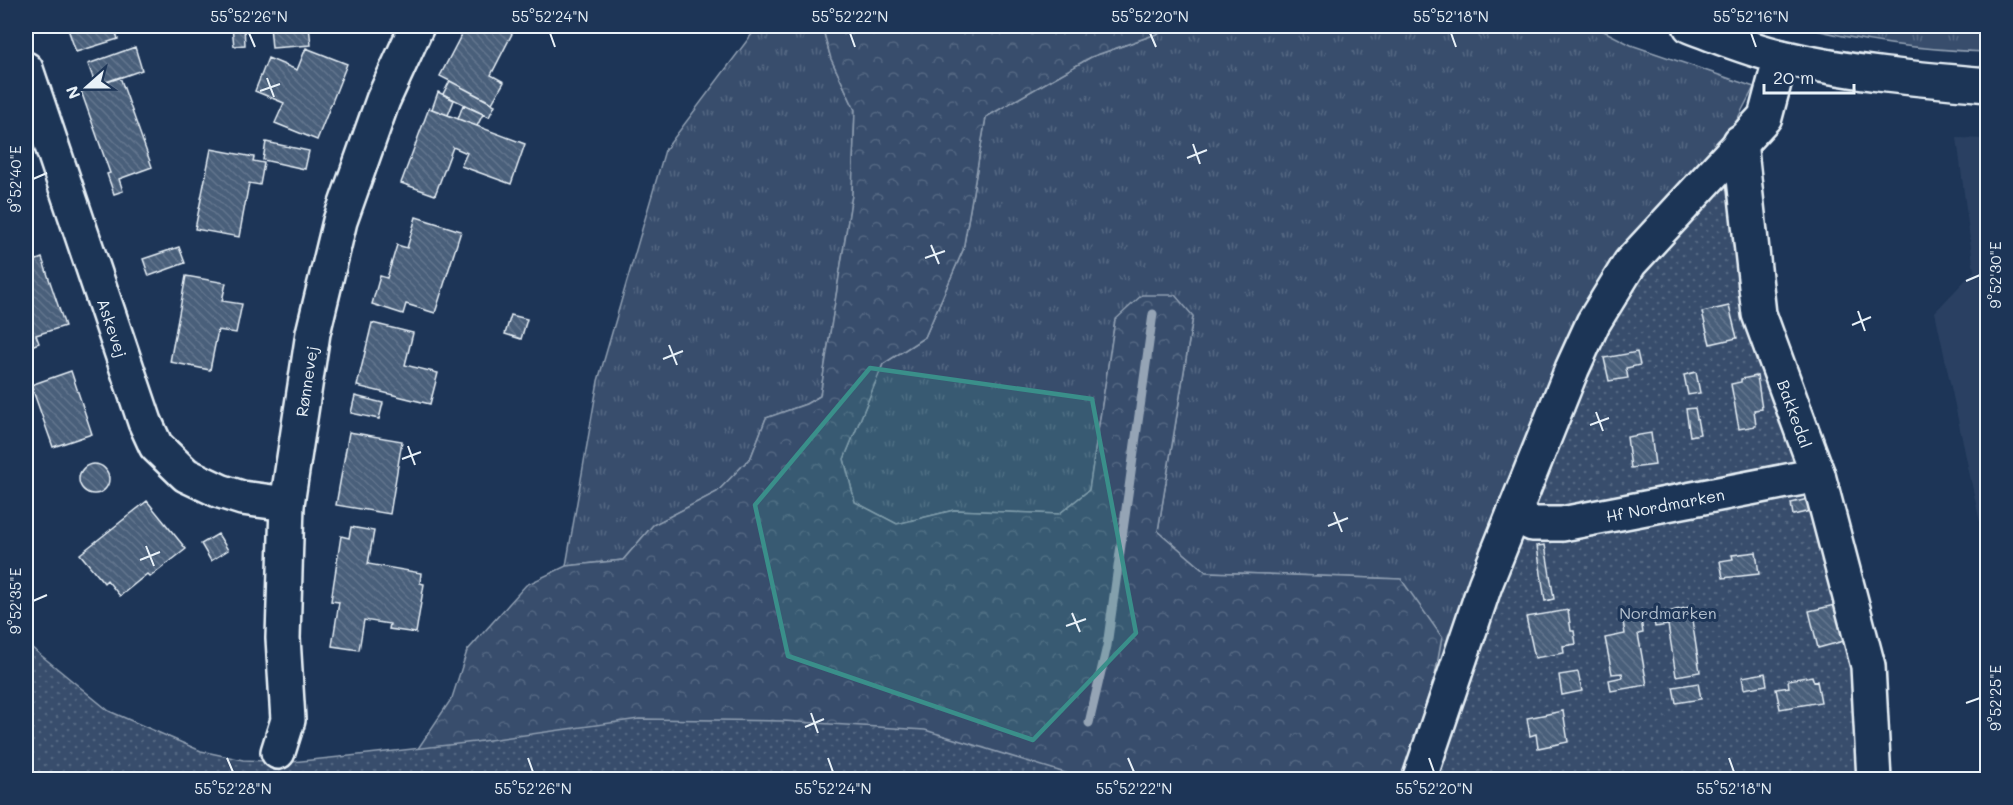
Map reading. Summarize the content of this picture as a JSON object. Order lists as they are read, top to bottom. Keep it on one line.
{"streets":{"street":["Askevej","Rønnevej","Bakkedal","Hf Nordmarken"]},"crossings":[["Askevej","Rønnevej"],["Bakkedal","Hf Nordmarken"]],"parks":["Nordmarken"],"scale_bar":"20 m","north":"left","coordinates":["55°52'26\"N","55°52'24\"N","55°52'22\"N","55°52'20\"N","55°52'18\"N","55°52'16\"N","9°52'40\"E","9°52'30\"E","9°52'35\"E","9°52'25\"E","55°52'28\"N"]}
